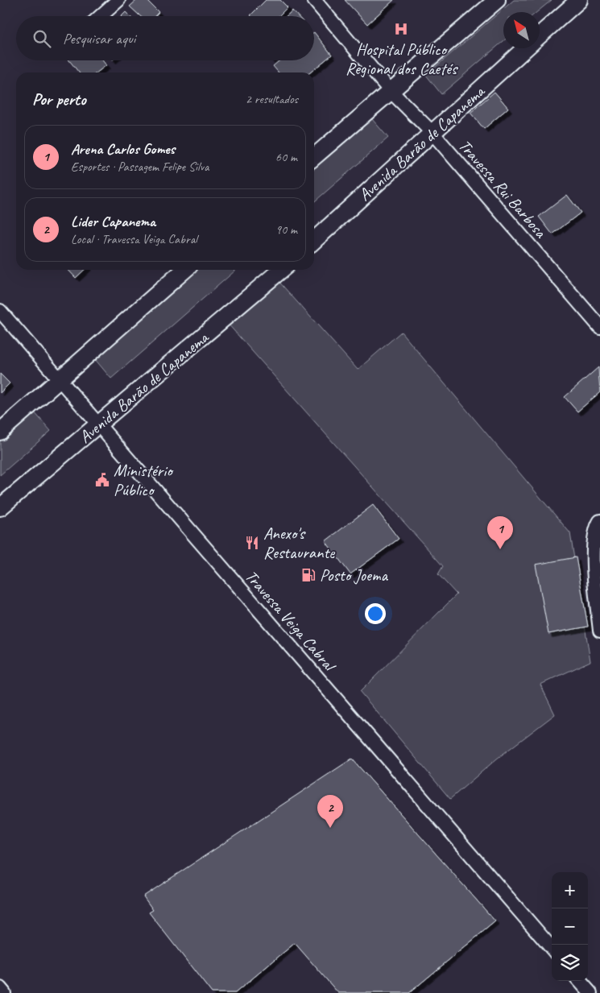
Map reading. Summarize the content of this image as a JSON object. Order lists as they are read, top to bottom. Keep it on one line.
{"streets":{"street":["Avenida Barão de Capanema","Travessa Rui Barbosa","Travessa Veiga Cabral"]},"crossings":[["Avenida Barão de Capanema","Travessa Rui Barbosa"],["Avenida Barão de Capanema","Travessa Veiga Cabral"]],"places":{"hospital":["Hospital Público Regional dos Caetés"],"public building":["Ministério Público"],"restaurant":["Anexo's Restaurante"],"fuel station":["Posto Joema"]},"north":"top left","page":{"search":"Pesquisar aqui","heading":["Por perto","2 resultados"],"list":[{"mark":"1","name":"Arena Carlos Gomes","note":"Esportes · Passagem Felipe Silva","value":"60 m"},{"mark":"2","name":"Lider Capanema","note":"Local · Travessa Veiga Cabral","value":"90 m"}],"pins":["1","2"],"map_buttons":["+","−"]}}
